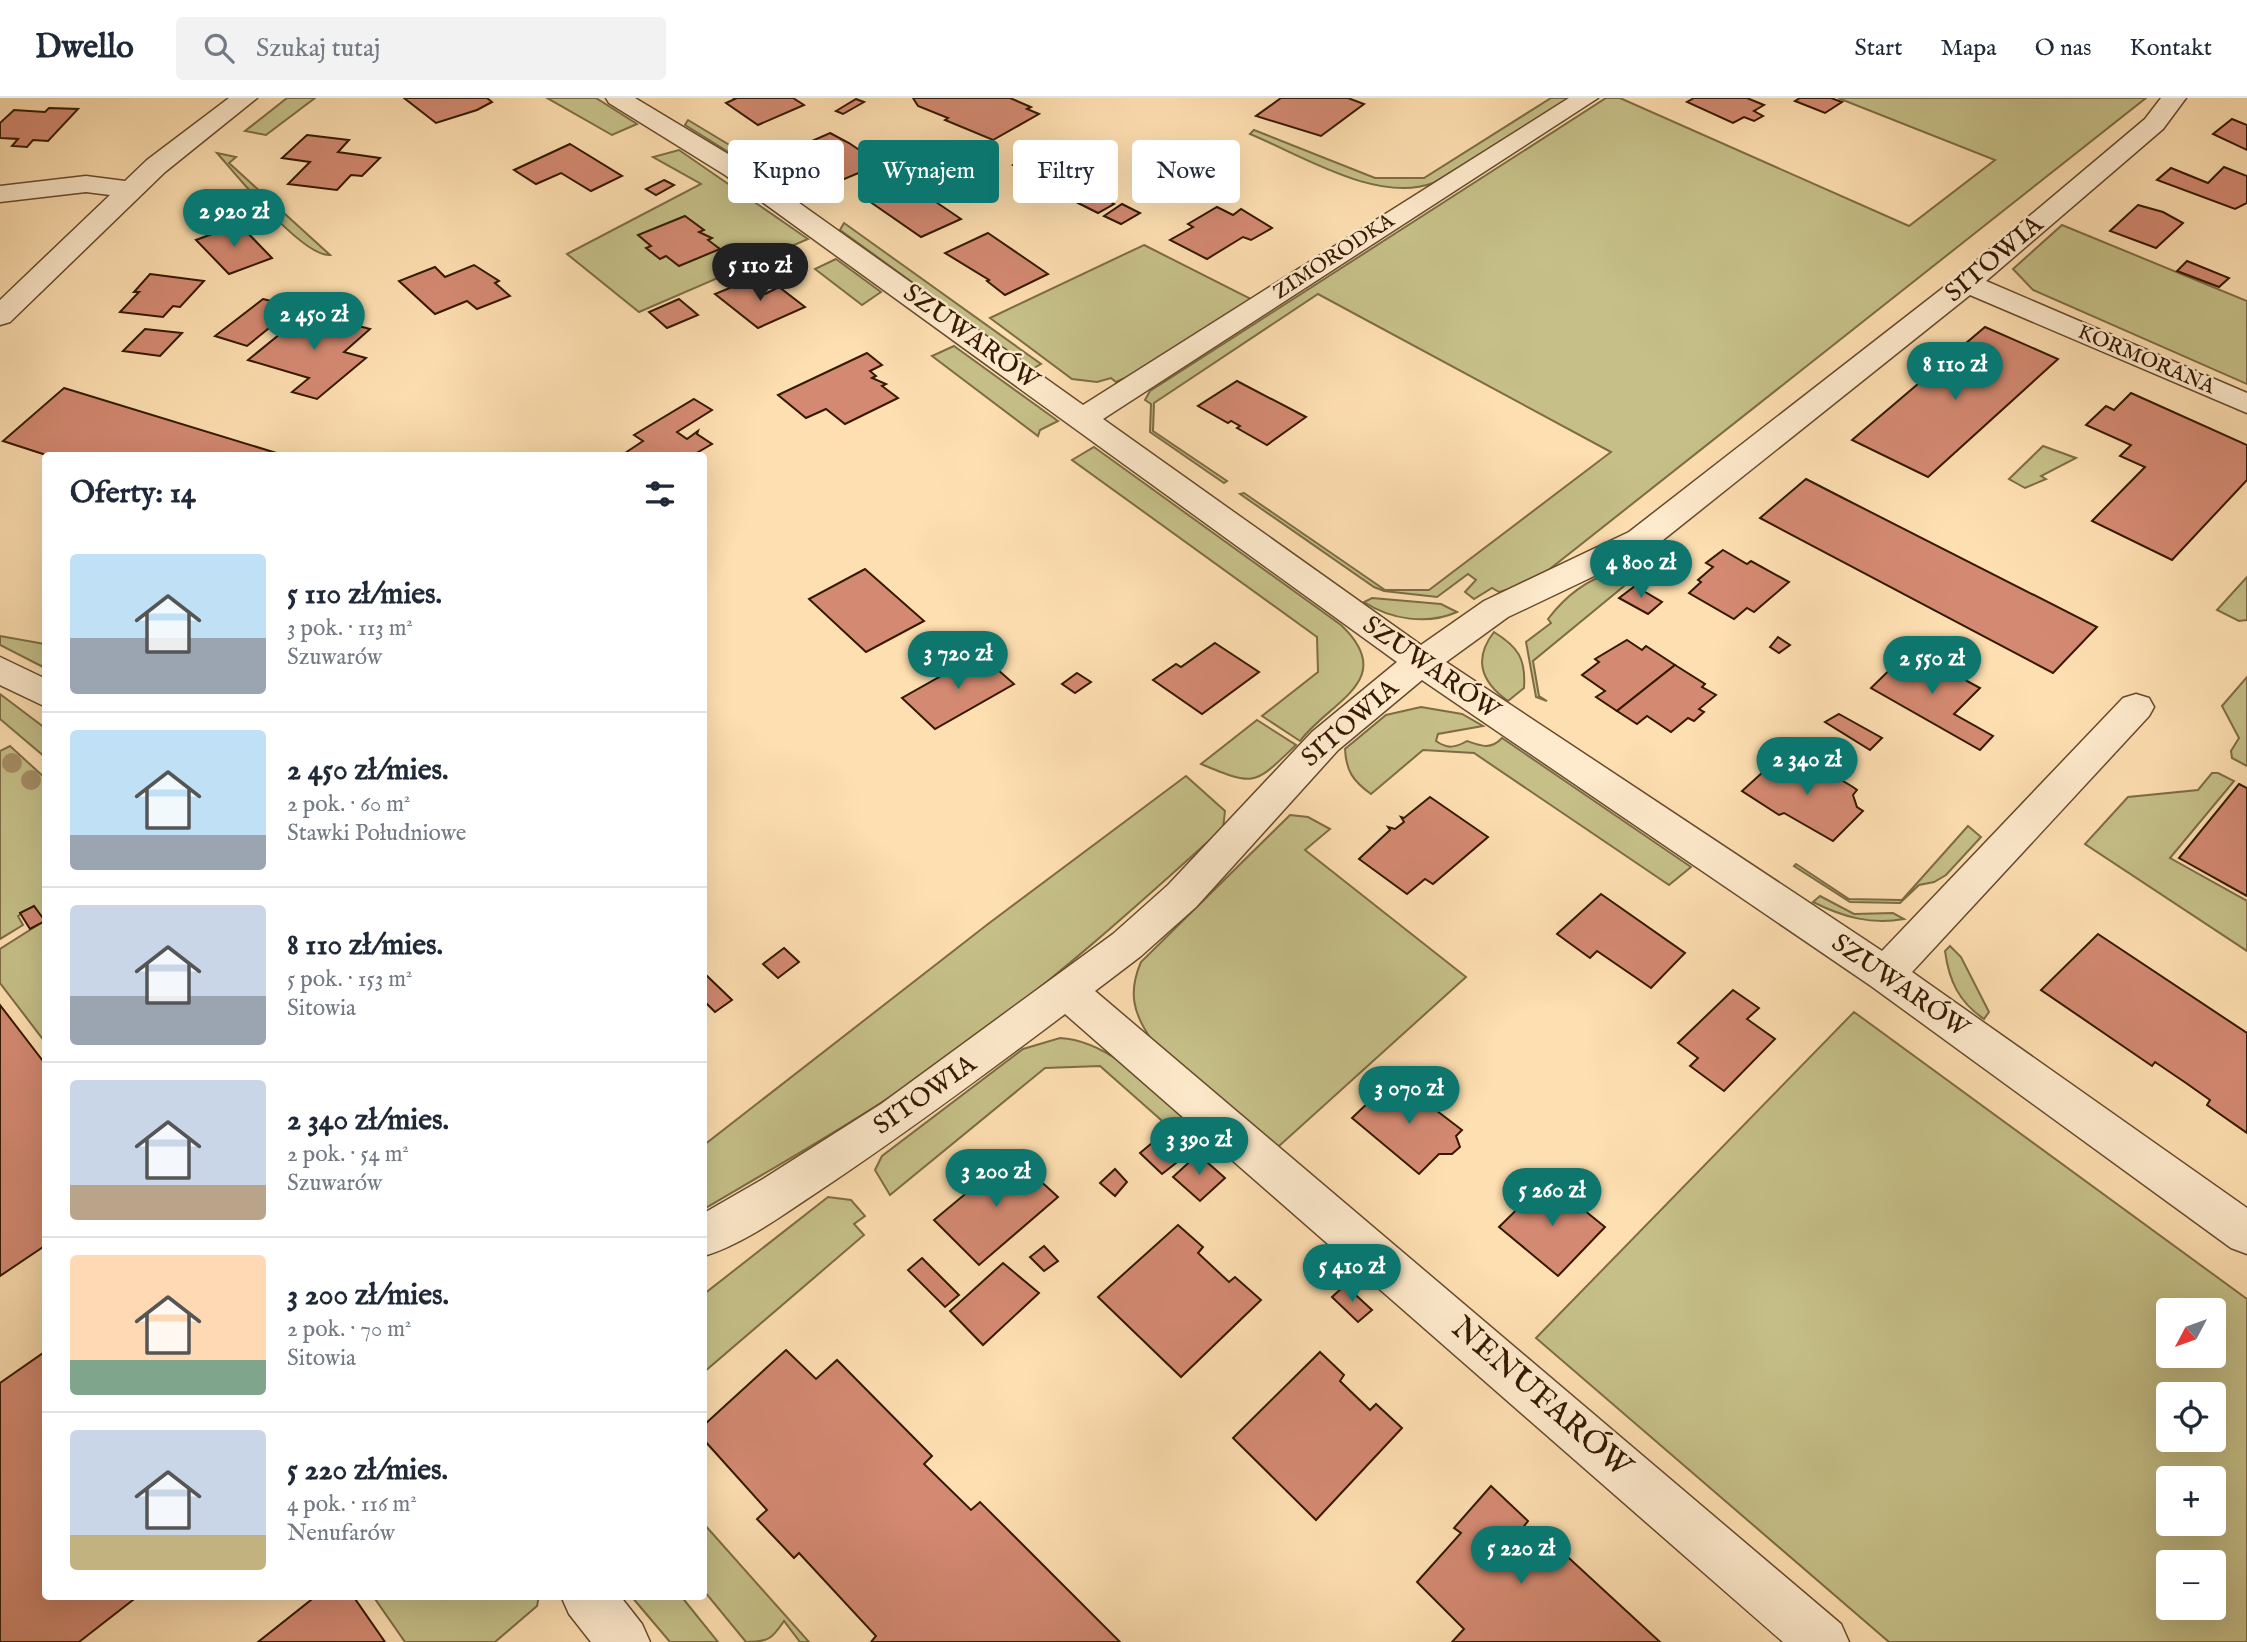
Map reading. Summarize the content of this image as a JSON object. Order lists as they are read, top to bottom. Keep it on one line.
{"streets":{"street":["ZIMORODKA","SITOWIA","SZUWARÓW","KORMORANA","NENUFARÓW"]},"crossings":[["ZIMORODKA","SZUWARÓW"],["SITOWIA","SZUWARÓW"],["SITOWIA","KORMORANA"],["SITOWIA","NENUFARÓW"]],"north":"bottom left","page":{"header":"Dwello","search":"Szukaj tutaj","nav":["Start","Mapa","O nas","Kontakt"],"chip":["Kupno","Wynajem","Filtry","Nowe"],"price":["2 920 zł","5 110 zł","2 450 zł","8 110 zł","4 800 zł","3 720 zł","2 550 zł","2 340 zł","3 070 zł","3 390 zł","3 200 zł","5 260 zł","5 410 zł","5 220 zł"],"heading":"Oferty: 14","list":[{"name":"5 110 zł/mies.","note":"3 pok. · 113 m² · Szuwarów"},{"name":"2 450 zł/mies.","note":"2 pok. · 60 m² · Stawki Południowe"},{"name":"8 110 zł/mies.","note":"5 pok. · 153 m² · Sitowia"},{"name":"2 340 zł/mies.","note":"2 pok. · 54 m² · Szuwarów"},{"name":"3 200 zł/mies.","note":"2 pok. · 70 m² · Sitowia"},{"name":"5 220 zł/mies.","note":"4 pok. · 116 m² · Nenufarów"}],"map_buttons":["+","−"]}}
